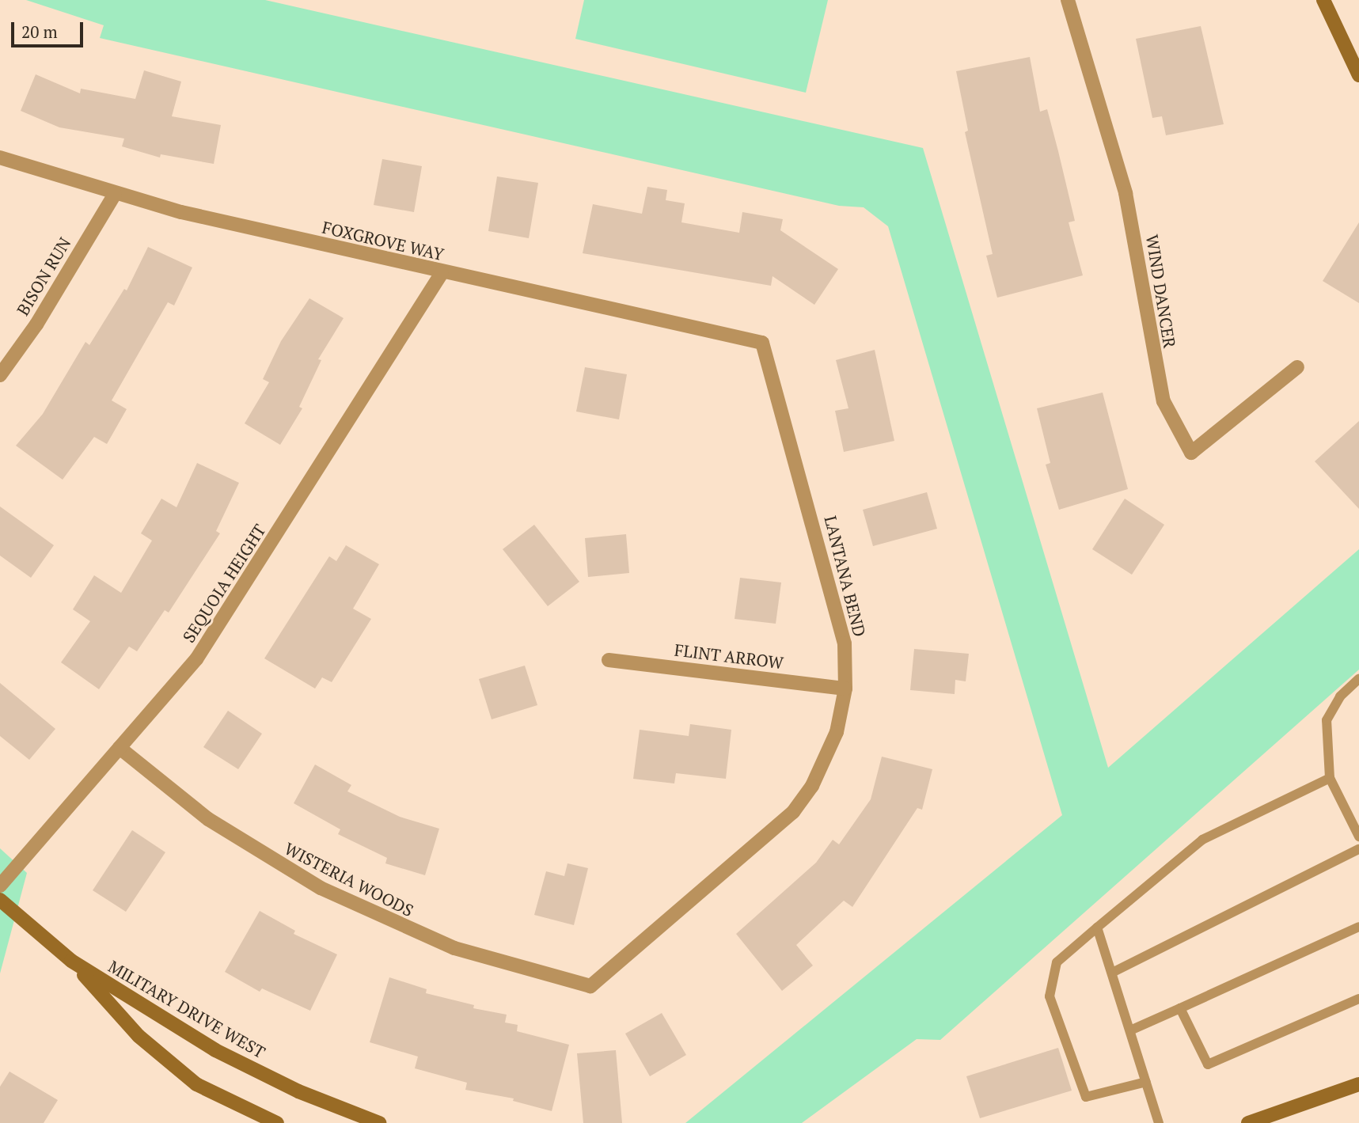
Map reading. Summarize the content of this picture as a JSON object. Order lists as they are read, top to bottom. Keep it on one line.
{"streets":{"main road":["MILITARY DRIVE WEST"],"street":["FOXGROVE WAY","BISON RUN","WIND DANCER","LANTANA BEND","SEQUOIA HEIGHT","FLINT ARROW","WISTERIA WOODS"]},"crossings":[["FOXGROVE WAY","BISON RUN"],["FOXGROVE WAY","LANTANA BEND"],["FOXGROVE WAY","SEQUOIA HEIGHT"],["LANTANA BEND","FLINT ARROW"],["LANTANA BEND","WISTERIA WOODS"],["SEQUOIA HEIGHT","WISTERIA WOODS"]],"scale_bar":"20 m"}
